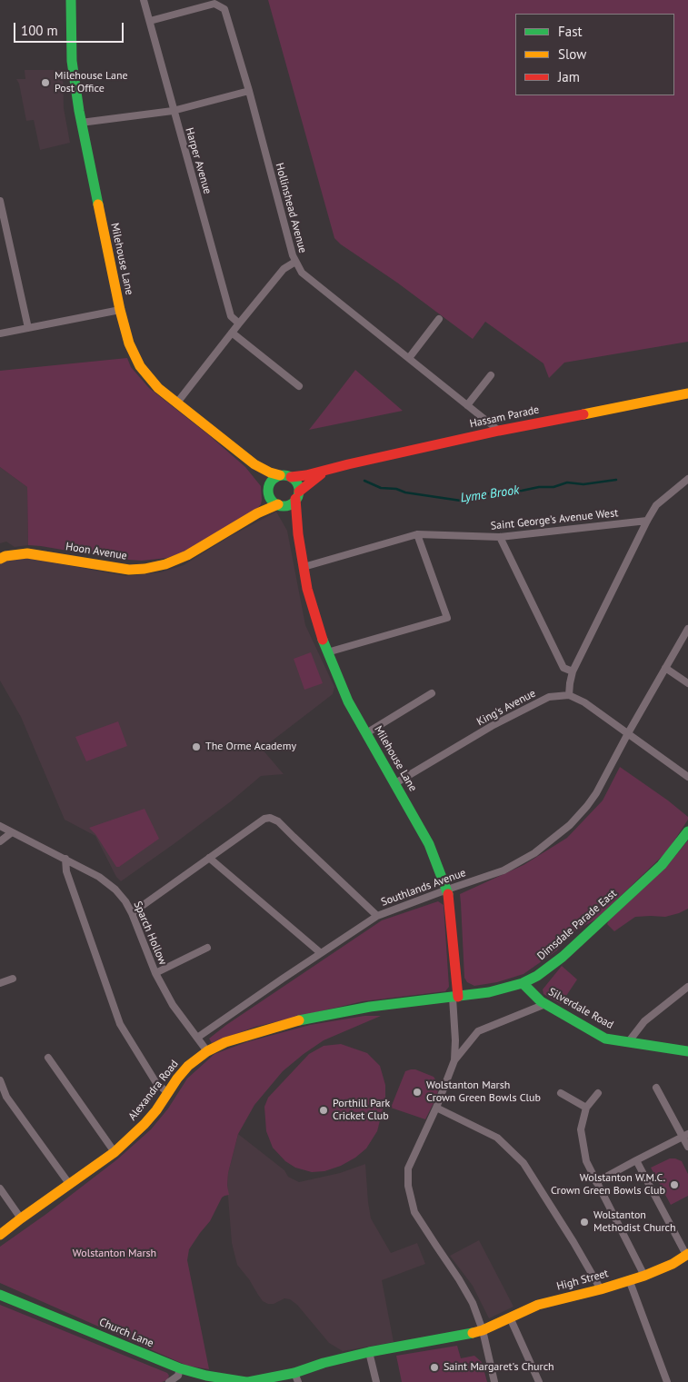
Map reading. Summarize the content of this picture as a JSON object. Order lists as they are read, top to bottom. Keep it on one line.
{"streets":{"main road":["Milehouse Lane","Hassam Parade","Hoon Avenue","Dimsdale Parade East","Silverdale Road","Alexandra Road","High Street","Church Lane"],"street":["Harper Avenue","Hollinshead Avenue","Saint George's Avenue West","King's Avenue","Southlands Avenue","Sparch Hollow"]},"crossings":[["Harper Avenue","Hollinshead Avenue"],["Hollinshead Avenue","Hassam Parade"],["Milehouse Lane","Hassam Parade"],["Milehouse Lane","Saint George's Avenue West"],["Milehouse Lane","Hoon Avenue"],["Milehouse Lane","King's Avenue"],["Milehouse Lane","Southlands Avenue"],["Milehouse Lane","Dimsdale Parade East"],["Milehouse Lane","Alexandra Road"],["Hassam Parade","Hoon Avenue"],["Southlands Avenue","Sparch Hollow"],["Dimsdale Parade East","Silverdale Road"],["Dimsdale Parade East","Alexandra Road"],["Sparch Hollow","Alexandra Road"],["High Street","Church Lane"]],"water":["Lyme Brook"],"parks":["Wolstanton Marsh"],"places":["Milehouse Lane Post Office","The Orme Academy","Wolstanton Marsh Crown Green Bowls Club","Porthill Park Cricket Club","Wolstanton W.M.C. Crown Green Bowls Club","Wolstanton Methodist Church","Saint Margaret's Church"],"legend":["Fast","Slow","Jam"],"scale_bar":"100 m"}
